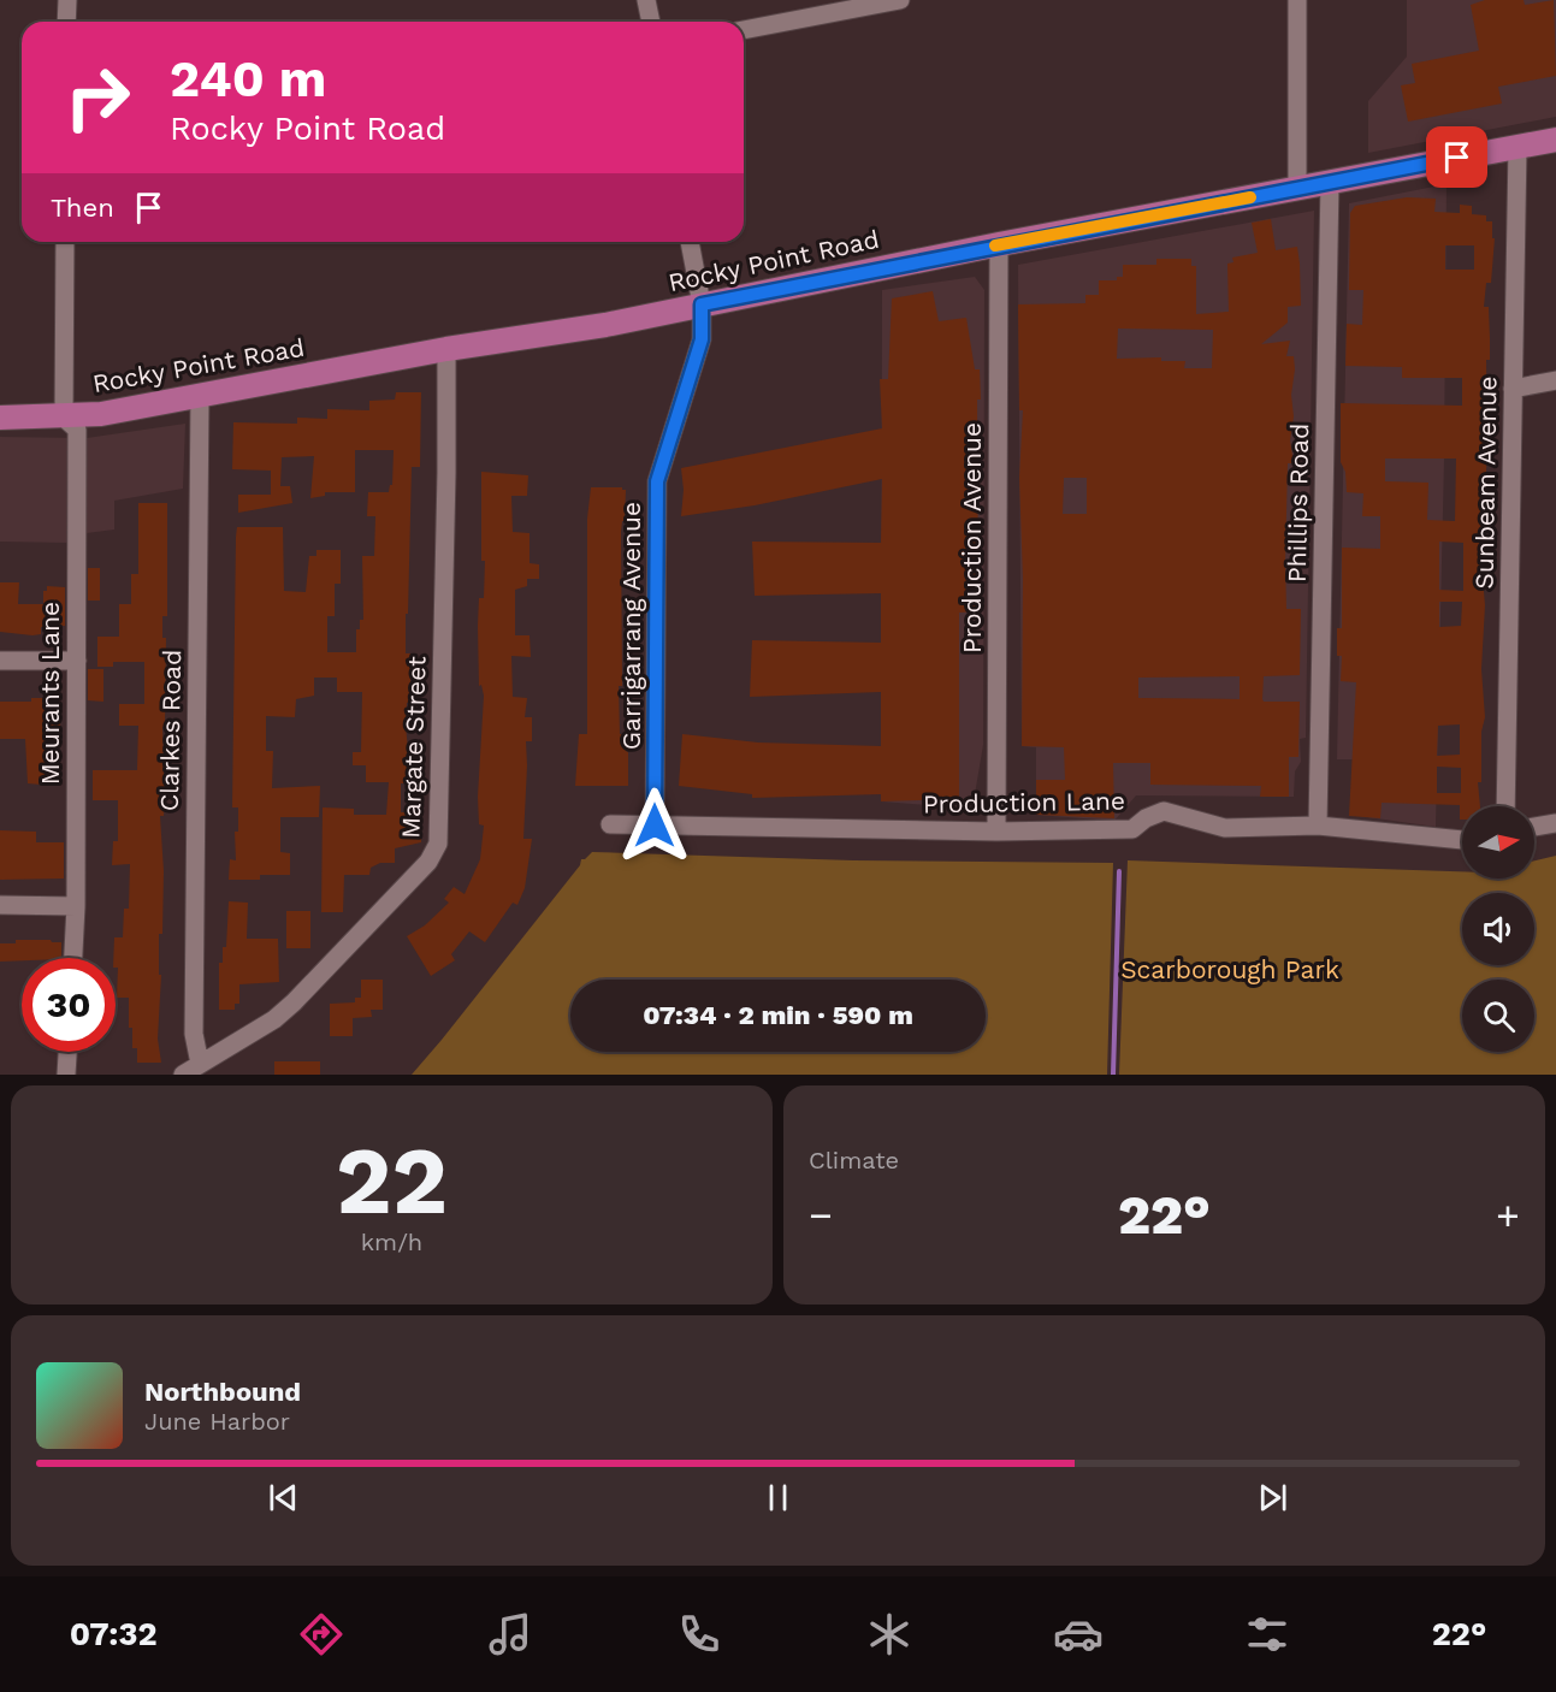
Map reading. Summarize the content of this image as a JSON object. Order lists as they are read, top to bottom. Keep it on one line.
{"streets":{"main road":["Rocky Point Road"],"street":["Sunbeam Avenue","Phillips Road","Production Avenue","Garrigarrang Avenue","Meurants Lane","Clarkes Road","Margate Street","Production Lane"]},"crossings":[["Rocky Point Road","Sunbeam Avenue"],["Rocky Point Road","Phillips Road"],["Rocky Point Road","Production Avenue"],["Rocky Point Road","Garrigarrang Avenue"],["Rocky Point Road","Meurants Lane"],["Rocky Point Road","Clarkes Road"],["Rocky Point Road","Margate Street"],["Phillips Road","Production Lane"],["Production Avenue","Production Lane"],["Garrigarrang Avenue","Production Lane"],["Clarkes Road","Margate Street"]],"parks":["Scarborough Park"],"north":"right","page":{"turn":["240 m","Rocky Point Road"],"then":"Then","limit":"30","trip":"07:34 · 2 min · 590 m","tile":[["22","km/h"],"Climate"],"heat":["−","22°","+"],"song":["Northbound","June Harbor"],"tabs":["07:32","22°"]}}
